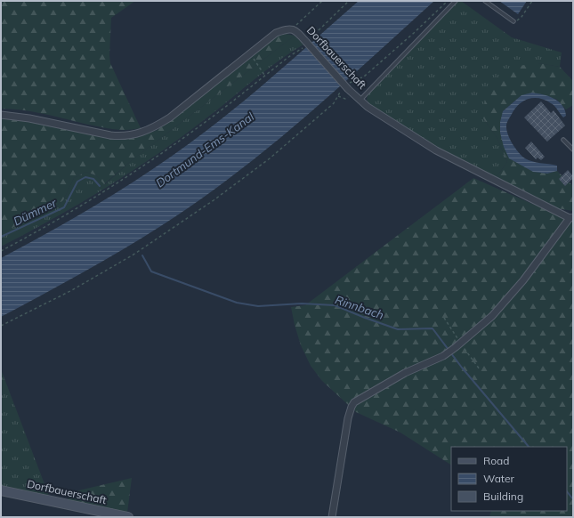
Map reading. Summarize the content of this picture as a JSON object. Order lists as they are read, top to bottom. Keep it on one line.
{"streets":{"street":["Dorfbauerschaft"]},"water":["Dortmund-Ems-Kanal","Dümmer","Rinnbach"],"legend":["Road","Water","Building"]}
